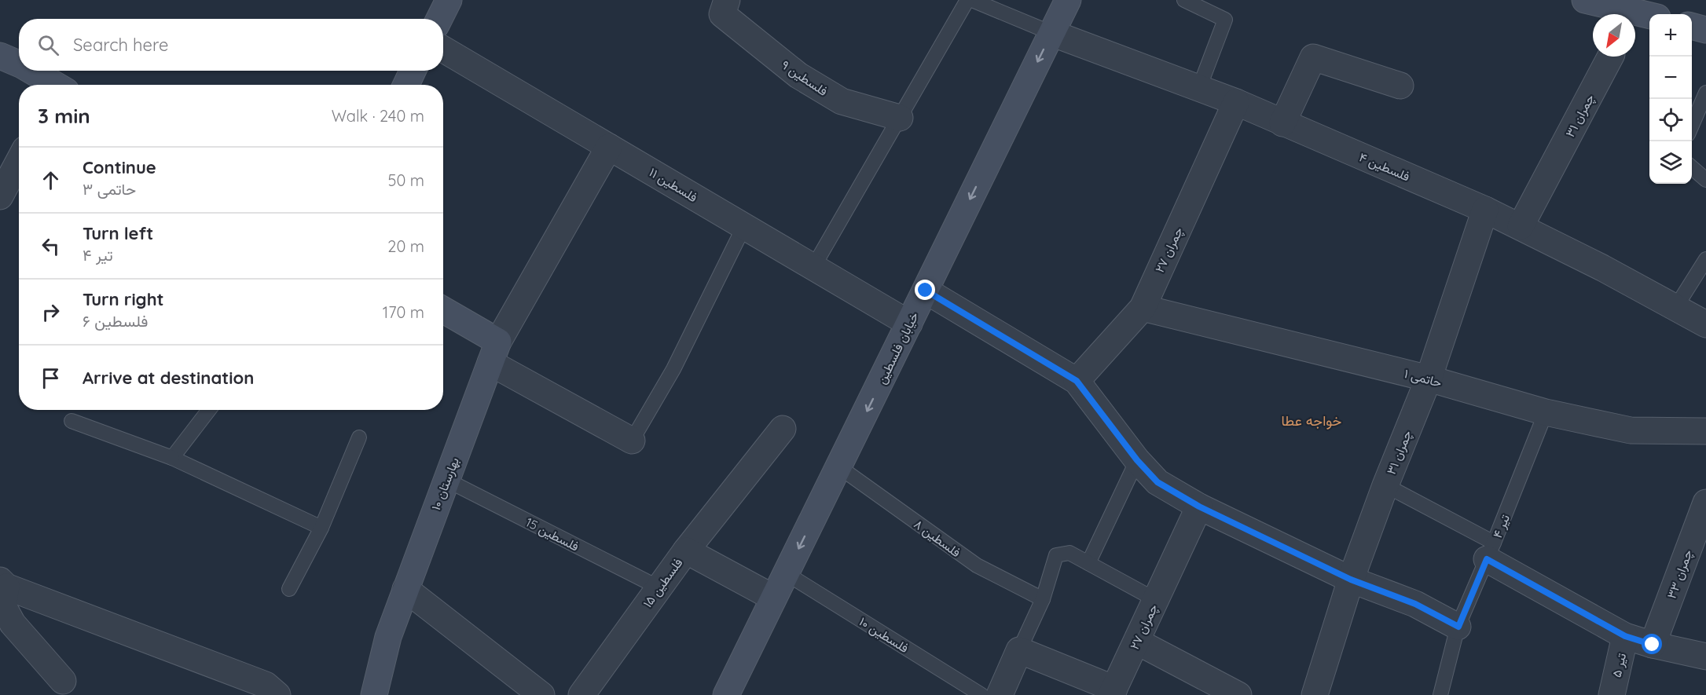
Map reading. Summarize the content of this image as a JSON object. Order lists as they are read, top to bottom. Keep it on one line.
{"streets":{"street":["فلسطین ۹","چمران ۳۱","فلسطین ۴","فلسطین ۱۱","چمران ۲۷","خیابان فلسطین","حاتمی ۱","بهارستان ۱۰","چمران ۳۳","فلسطین ۱۵","تیر ۵"],"lane":["تیر ۴","فلسطین 15","فلسطین ۸","فلسطین ۱۰"]},"crossings":[["چمران ۳۱","فلسطین ۴"],["چمران ۳۱","حاتمی ۱"],["فلسطین ۴","چمران ۲۷"],["فلسطین ۴","خیابان فلسطین"],["فلسطین ۱۱","خیابان فلسطین"],["چمران ۲۷","حاتمی ۱"],["خیابان فلسطین","فلسطین ۸"],["خیابان فلسطین","فلسطین ۱۵"],["خیابان فلسطین","فلسطین ۱۰"],["حاتمی ۱","تیر ۴"],["بهارستان ۱۰","فلسطین 15"],["فلسطین 15","فلسطین ۱۵"]],"one_way":["خیابان فلسطین"],"districts":["خواجه عطا"],"north":"bottom left","page":{"map_buttons":["+","−"],"search":"Search here","heading":["3 min","Walk · 240 m"],"list":[["Continue","حاتمی ۳","50 m"],["Turn left","تیر ۴","20 m"],["Turn right","فلسطین ۶","170 m"],"Arrive at destination"]}}
